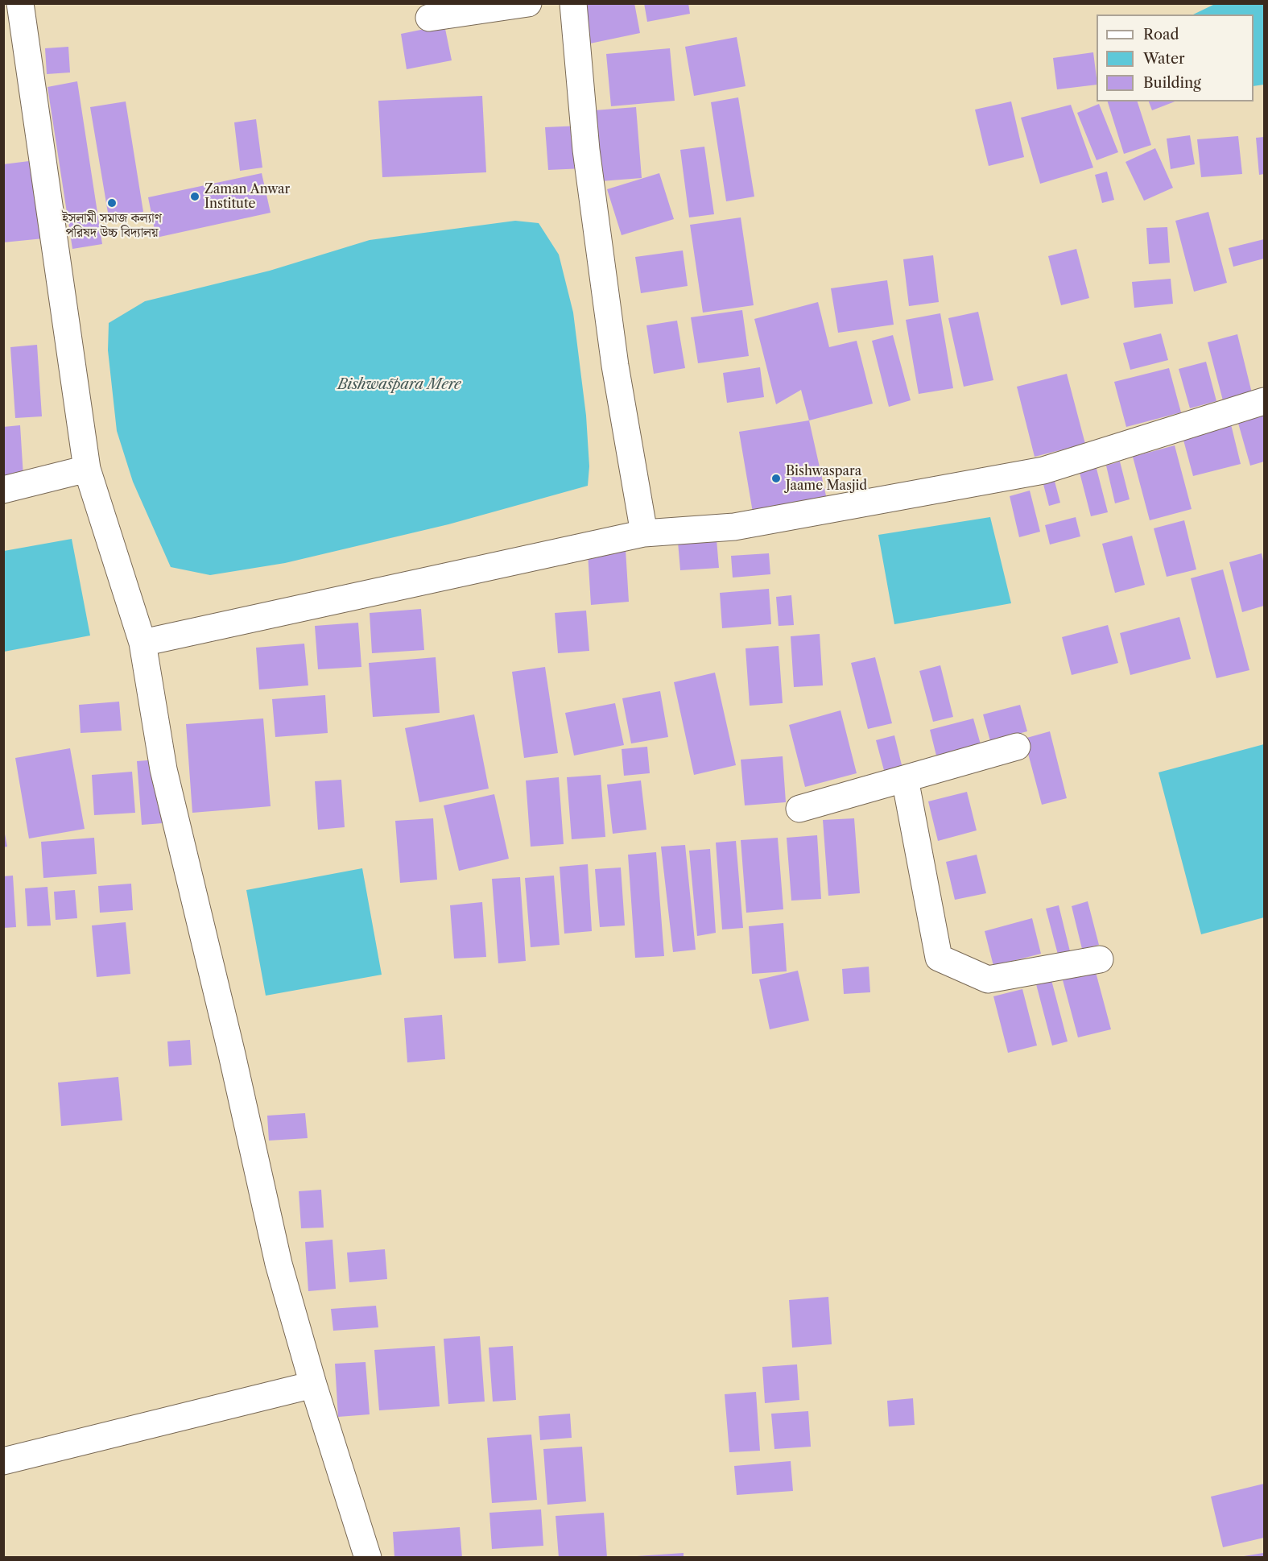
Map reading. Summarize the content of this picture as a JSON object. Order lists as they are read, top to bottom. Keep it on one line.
{"water":["Bishwaspara Mere"],"places":["Zaman Anwar Institute","ইসলামী সমাজ কল্যাণ পরিষদ উচ্চ বিদ্যালয়","Bishwaspara Jaame Masjid"],"legend":["Road","Water","Building"]}
